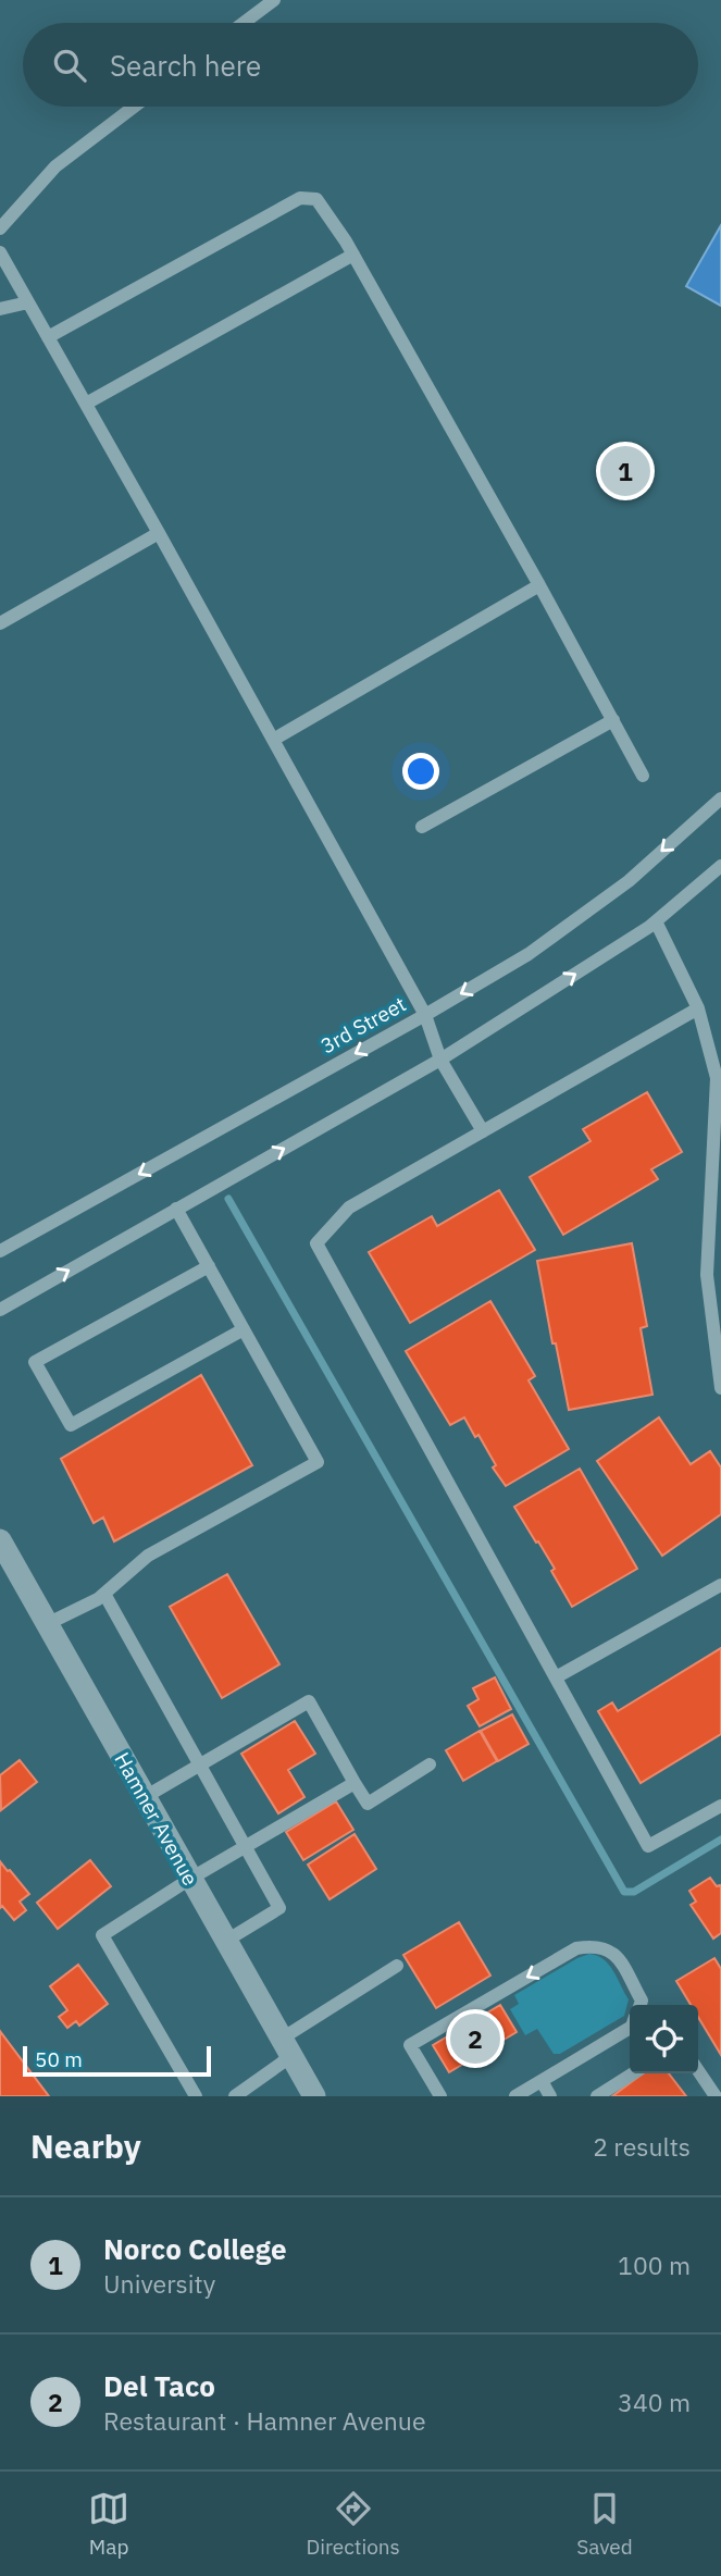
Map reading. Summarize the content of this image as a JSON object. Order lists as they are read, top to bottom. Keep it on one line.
{"streets":{"main road":["Hamner Avenue"],"street":["3rd Street"]},"scale_bar":"50 m","page":{"search":"Search here","pins":["1","2"],"scale":"50 m","heading":["Nearby","2 results"],"list":[{"mark":"1","name":"Norco College","note":"University","value":"100 m"},{"mark":"2","name":"Del Taco","note":"Restaurant · Hamner Avenue","value":"340 m"}],"nav":["Map","Directions","Saved"]}}
